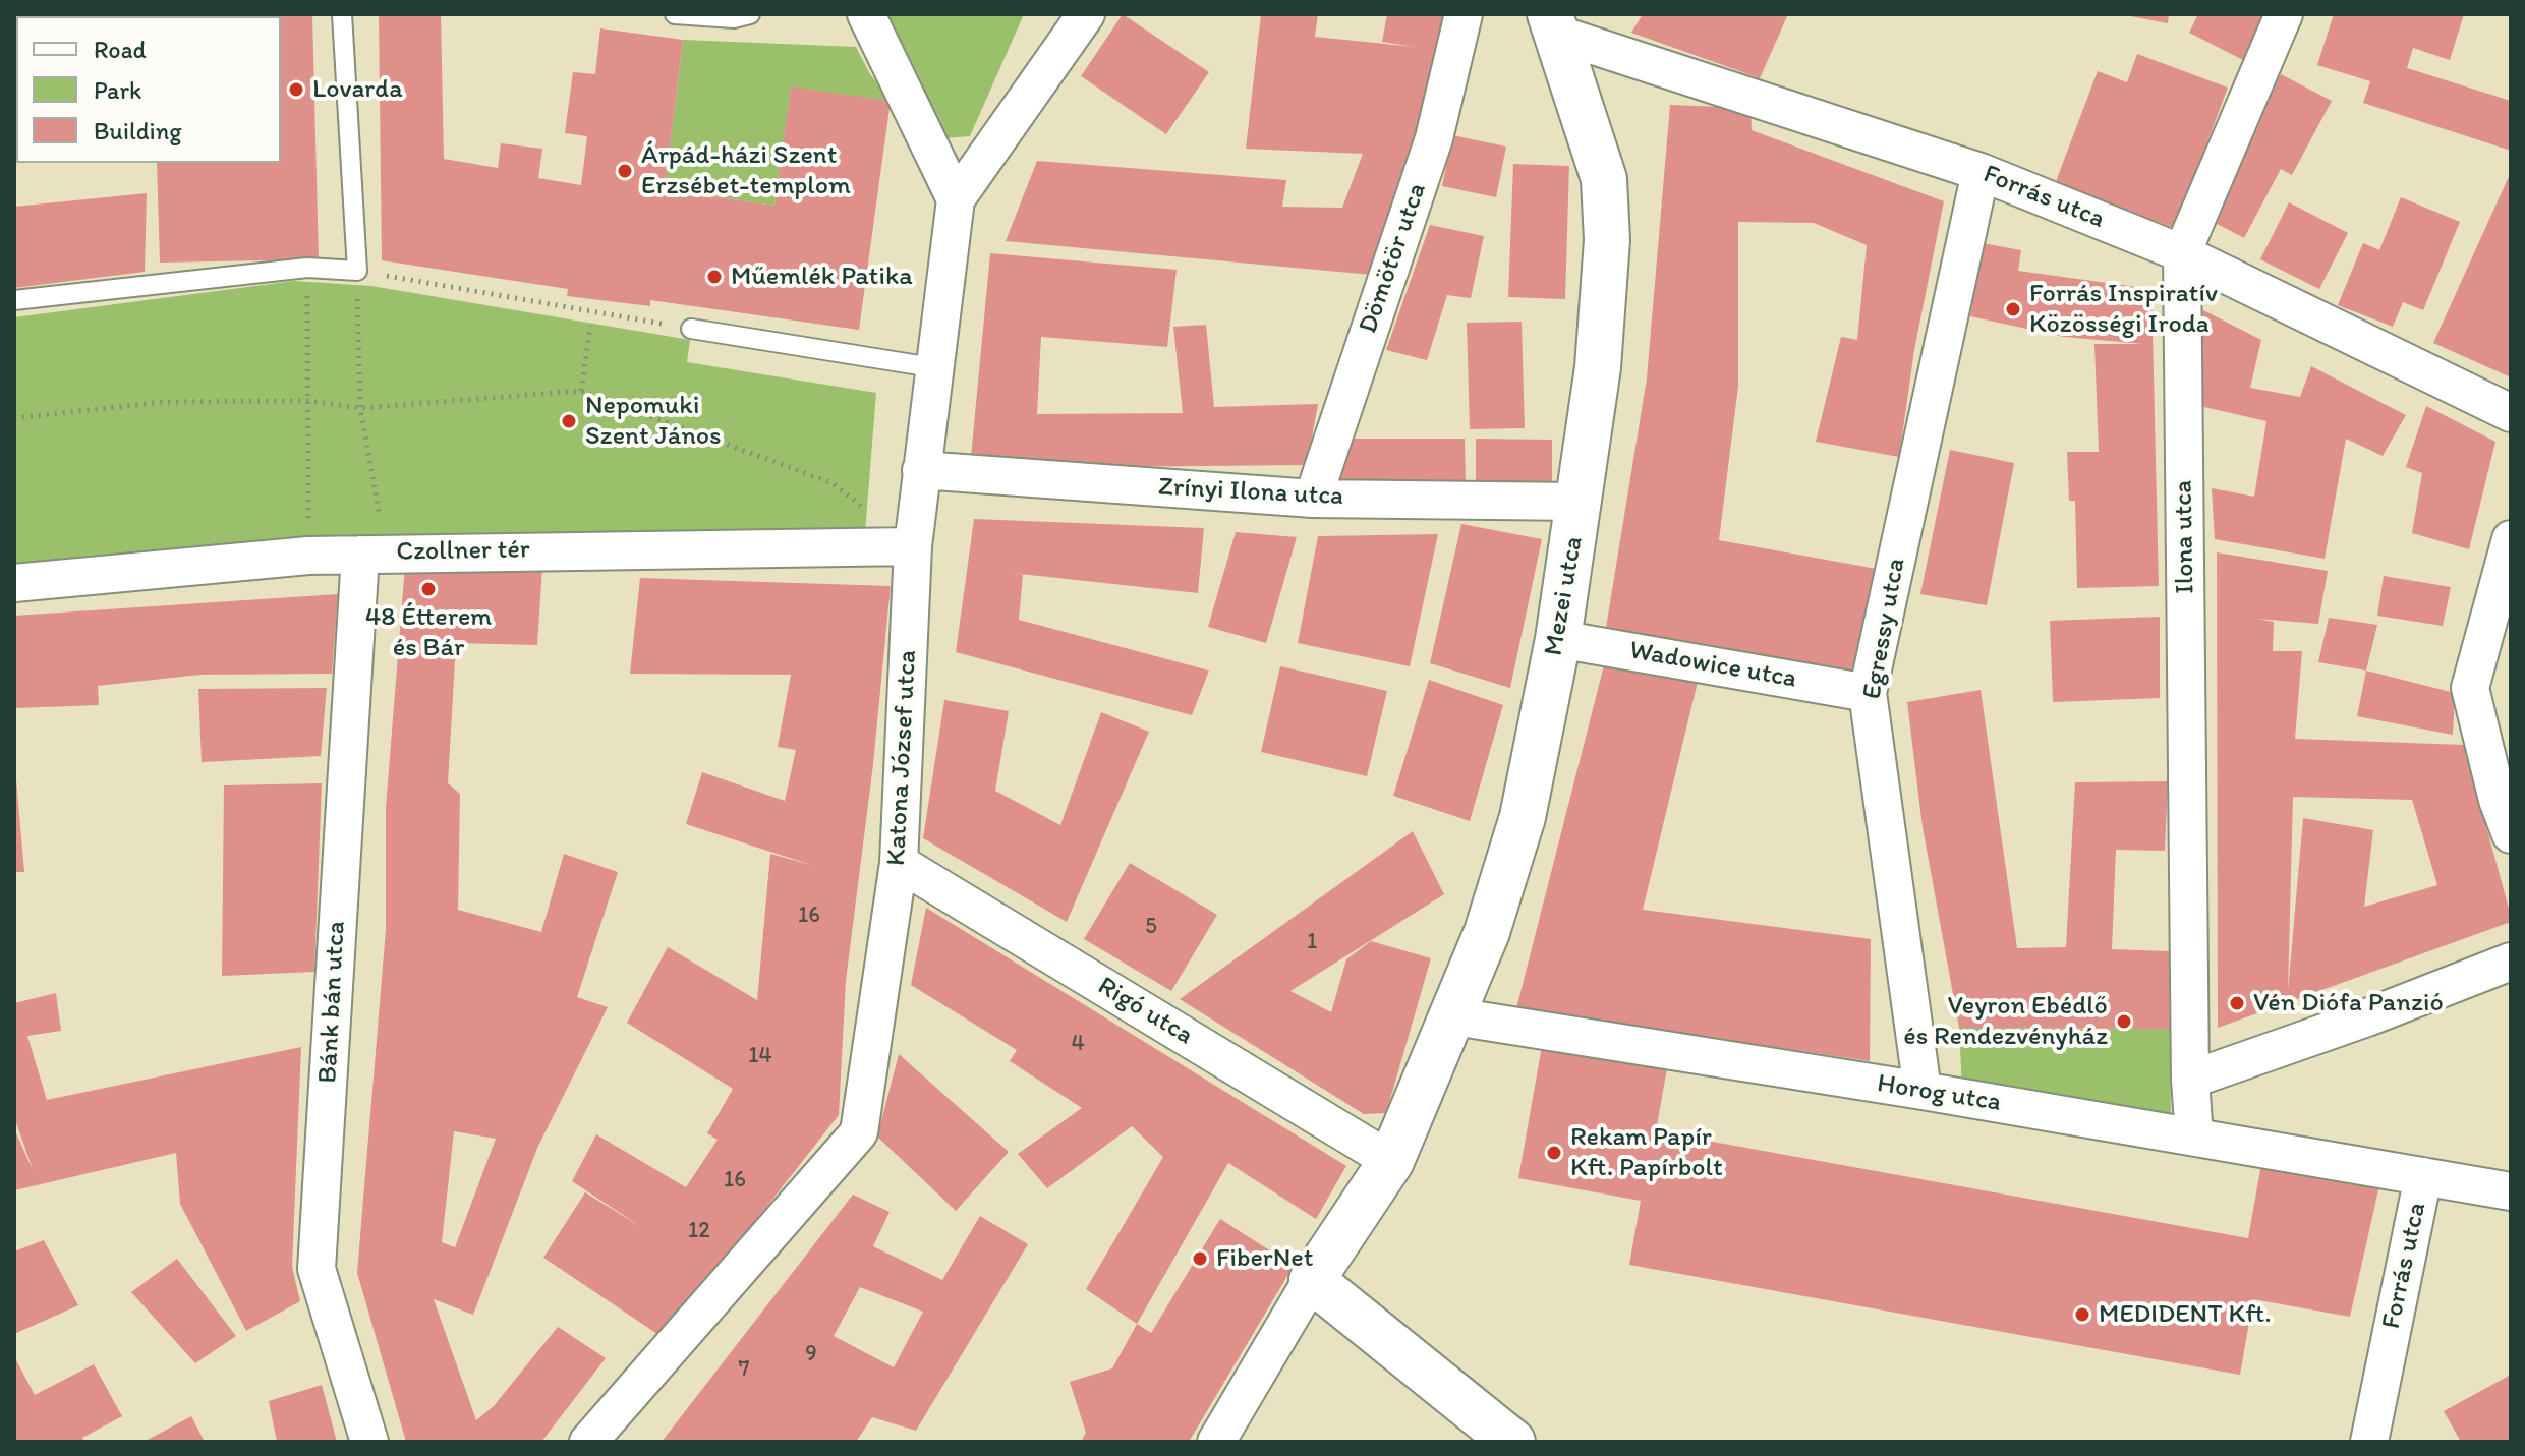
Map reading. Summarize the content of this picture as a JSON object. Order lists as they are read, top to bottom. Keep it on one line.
{"streets":{"street":["Forrás utca","Dömötör utca","Zrínyi Ilona utca","Ilona utca","Czollner tér","Mezei utca","Egressy utca","Wadowice utca","Katona József utca","Bánk bán utca","Rigó utca","Horog utca"]},"crossings":[["Forrás utca","Ilona utca"],["Forrás utca","Mezei utca"],["Forrás utca","Egressy utca"],["Forrás utca","Horog utca"],["Dömötör utca","Zrínyi Ilona utca"],["Zrínyi Ilona utca","Mezei utca"],["Zrínyi Ilona utca","Katona József utca"],["Ilona utca","Horog utca"],["Czollner tér","Katona József utca"],["Czollner tér","Bánk bán utca"],["Mezei utca","Wadowice utca"],["Mezei utca","Rigó utca"],["Mezei utca","Horog utca"],["Egressy utca","Wadowice utca"],["Egressy utca","Horog utca"],["Katona József utca","Rigó utca"]],"places":["Lovarda","Árpád-házi Szent Erzsébet-templom","Műemlék Patika","Forrás Inspiratív Közösségi Iroda","Nepomuki Szent János","48 Étterem és Bár","Vén Diófa Panzió","Veyron Ebédlő és Rendezvényház","Rekam Papír Kft. Papírbolt","FiberNet","MEDIDENT Kft."],"house_numbers":["16","5","1","4","14","16","12","9","7"],"legend":["Road","Park","Building"]}
